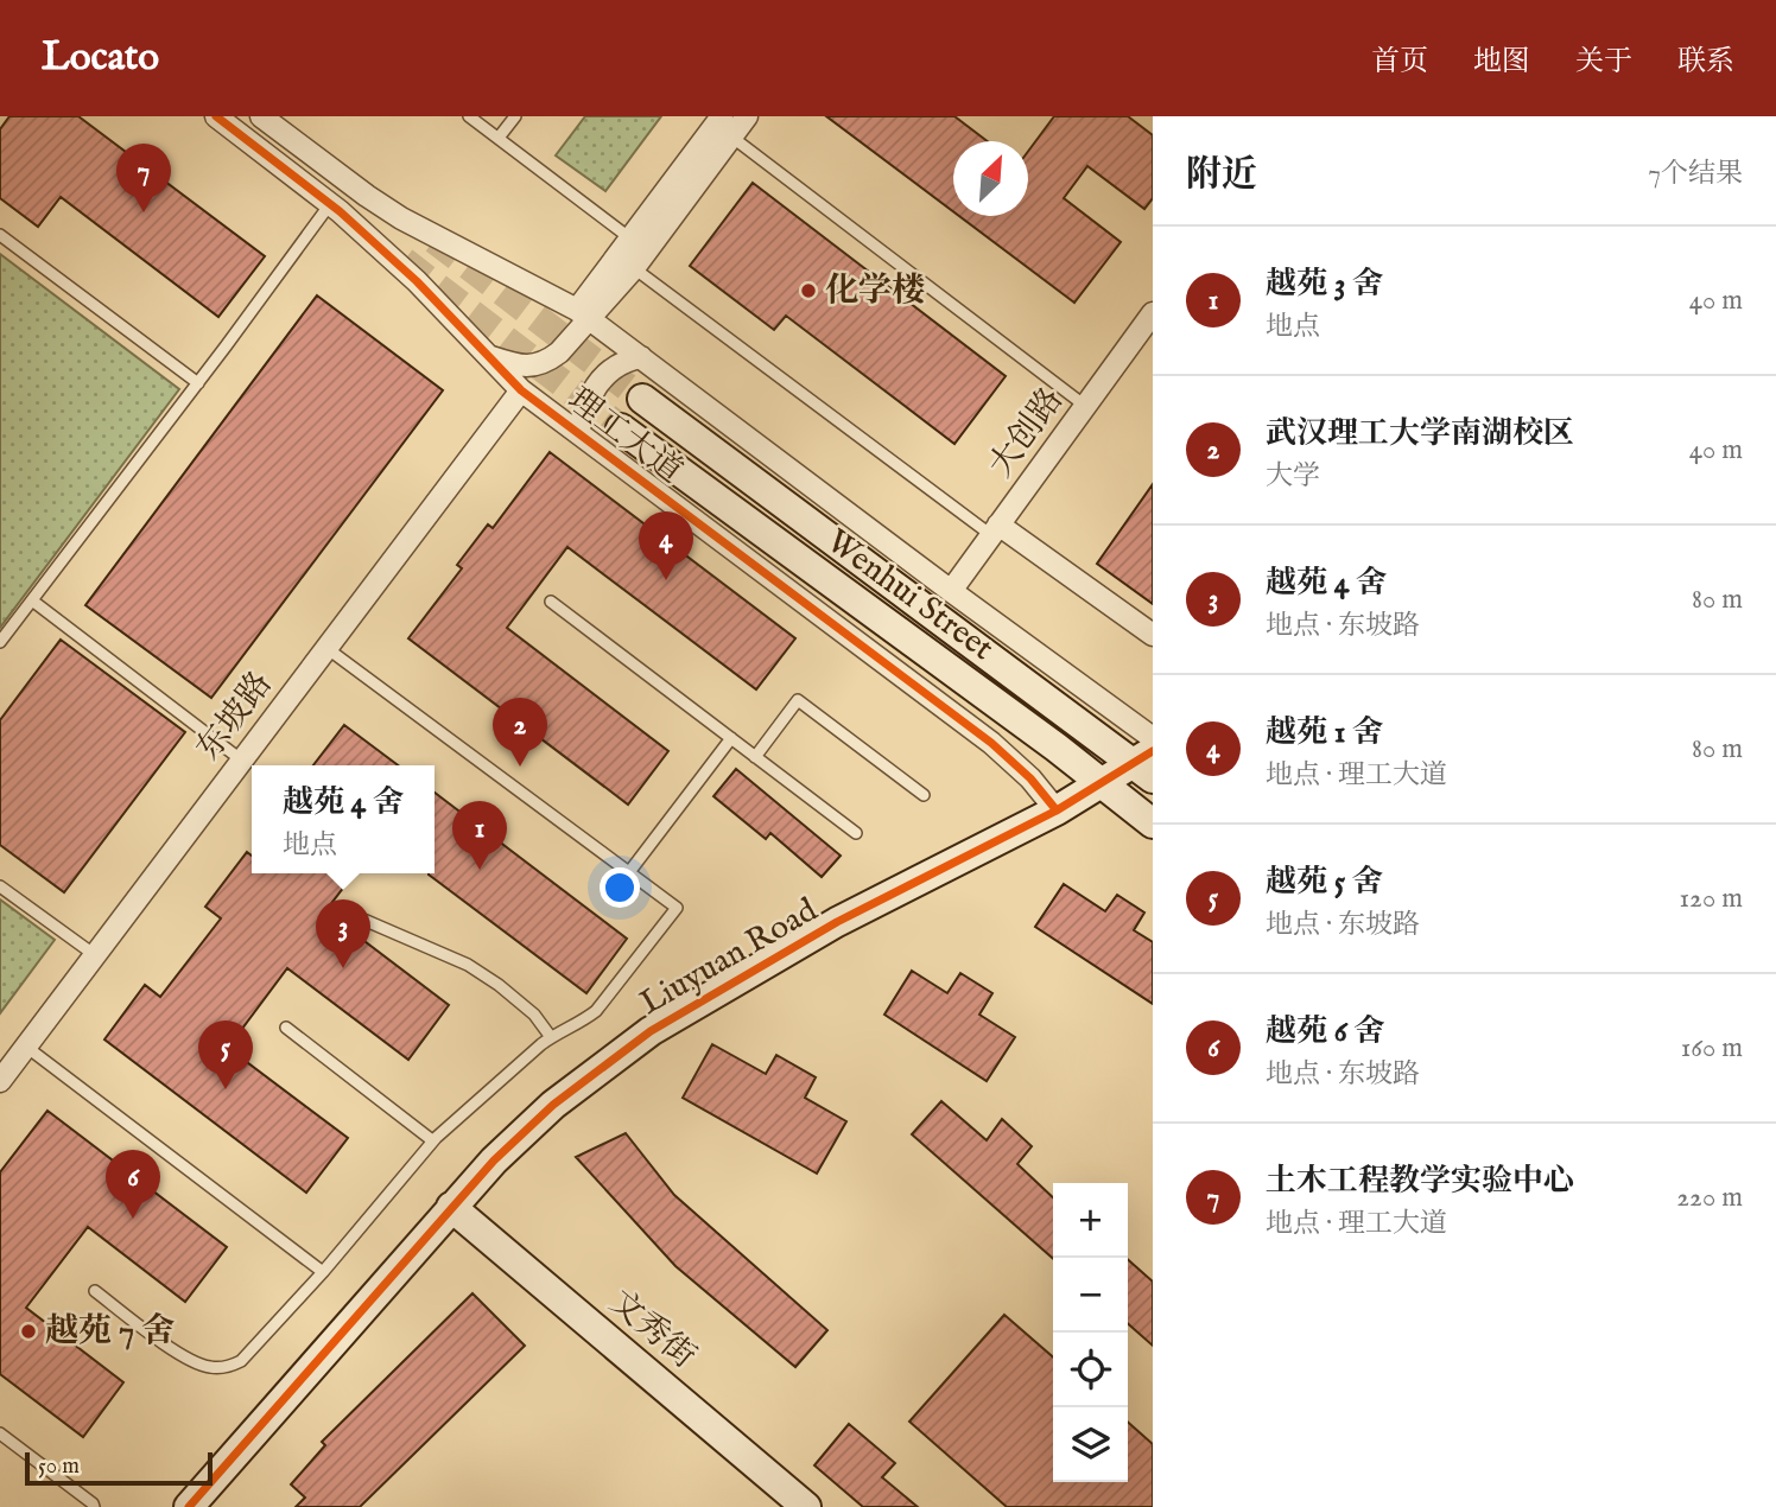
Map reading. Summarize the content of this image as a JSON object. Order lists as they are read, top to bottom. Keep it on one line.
{"streets":{"street":["大创路","理工大道","Wenhui Street","东坡路","Liuyuan Road","文秀街"]},"crossings":[["理工大道","东坡路"],["理工大道","Liuyuan Road"],["Wenhui Street","Liuyuan Road"],["Liuyuan Road","文秀街"]],"places":["化学楼","越苑 7 舍"],"scale_bar":"50 m","north":"top right","page":{"header":"Locato","nav":["首页","地图","关于","联系"],"heading":["附近","7个结果"],"pins":["7","4","2","1","3","5","6"],"list":[{"mark":"1","name":"越苑 3 舍","note":"地点","value":"40 m"},{"mark":"2","name":"武汉理工大学南湖校区","note":"大学","value":"40 m"},{"mark":"3","name":"越苑 4 舍","note":"地点 · 东坡路","value":"80 m"},{"mark":"4","name":"越苑 1 舍","note":"地点 · 理工大道","value":"80 m"},{"mark":"5","name":"越苑 5 舍","note":"地点 · 东坡路","value":"120 m"},{"mark":"6","name":"越苑 6 舍","note":"地点 · 东坡路","value":"160 m"},{"mark":"7","name":"土木工程教学实验中心","note":"地点 · 理工大道","value":"220 m"}],"popup":["越苑 4 舍","地点"],"map_buttons":["+","−"],"scale":"50 m"}}
